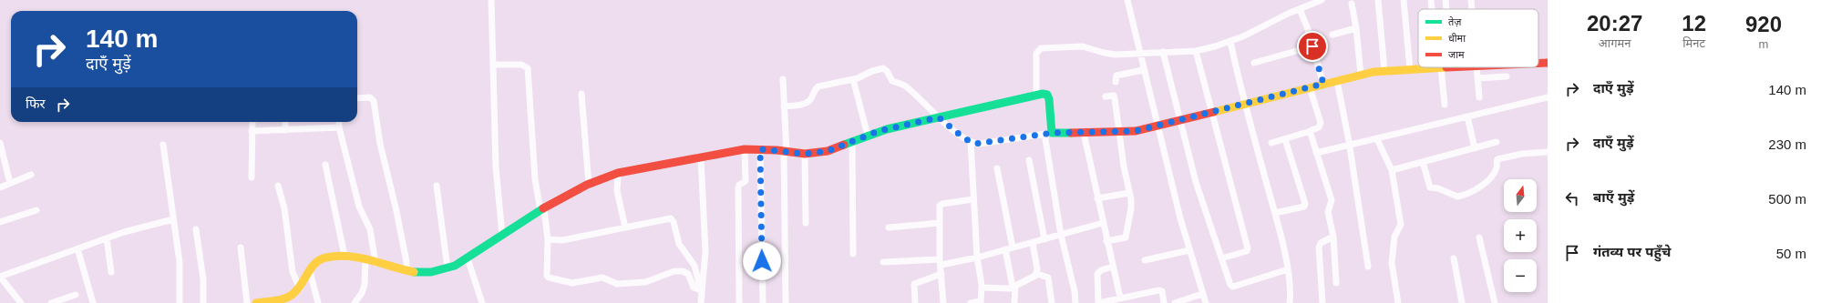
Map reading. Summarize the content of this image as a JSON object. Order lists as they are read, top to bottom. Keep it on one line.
{"legend":["तेज़","धीमा","जाम"],"north":"top","page":{"eta":["20:27","आगमन","12","मिनट","920","m"],"turn":["140 m","दाएँ मुड़ें"],"list":[{"name":"दाएँ मुड़ें","value":"140 m"},{"name":"दाएँ मुड़ें","value":"230 m"},{"name":"बाएँ मुड़ें","value":"500 m"},{"name":"गंतव्य पर पहुँचे","value":"50 m"}],"then":"फिर","map_buttons":["+","−"]}}
